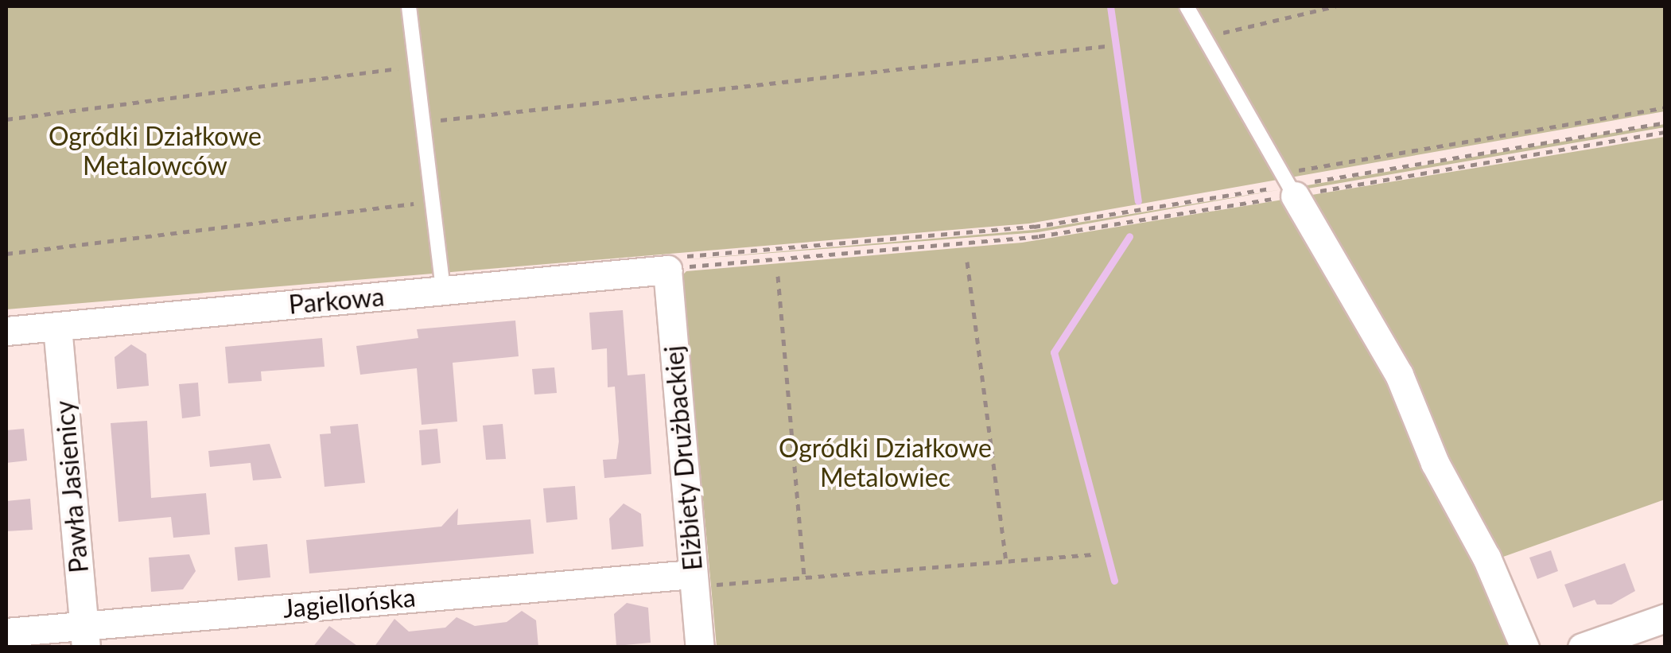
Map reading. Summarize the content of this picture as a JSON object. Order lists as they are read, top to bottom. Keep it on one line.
{"streets":{"street":["Parkowa","Elżbiety Drużbackiej","Pawła Jasienicy","Jagiellońska"]},"crossings":[["Parkowa","Elżbiety Drużbackiej"],["Parkowa","Pawła Jasienicy"],["Elżbiety Drużbackiej","Jagiellońska"],["Pawła Jasienicy","Jagiellońska"]],"parks":["Ogródki Działkowe Metalowców","Ogródki Działkowe Metalowiec"]}
